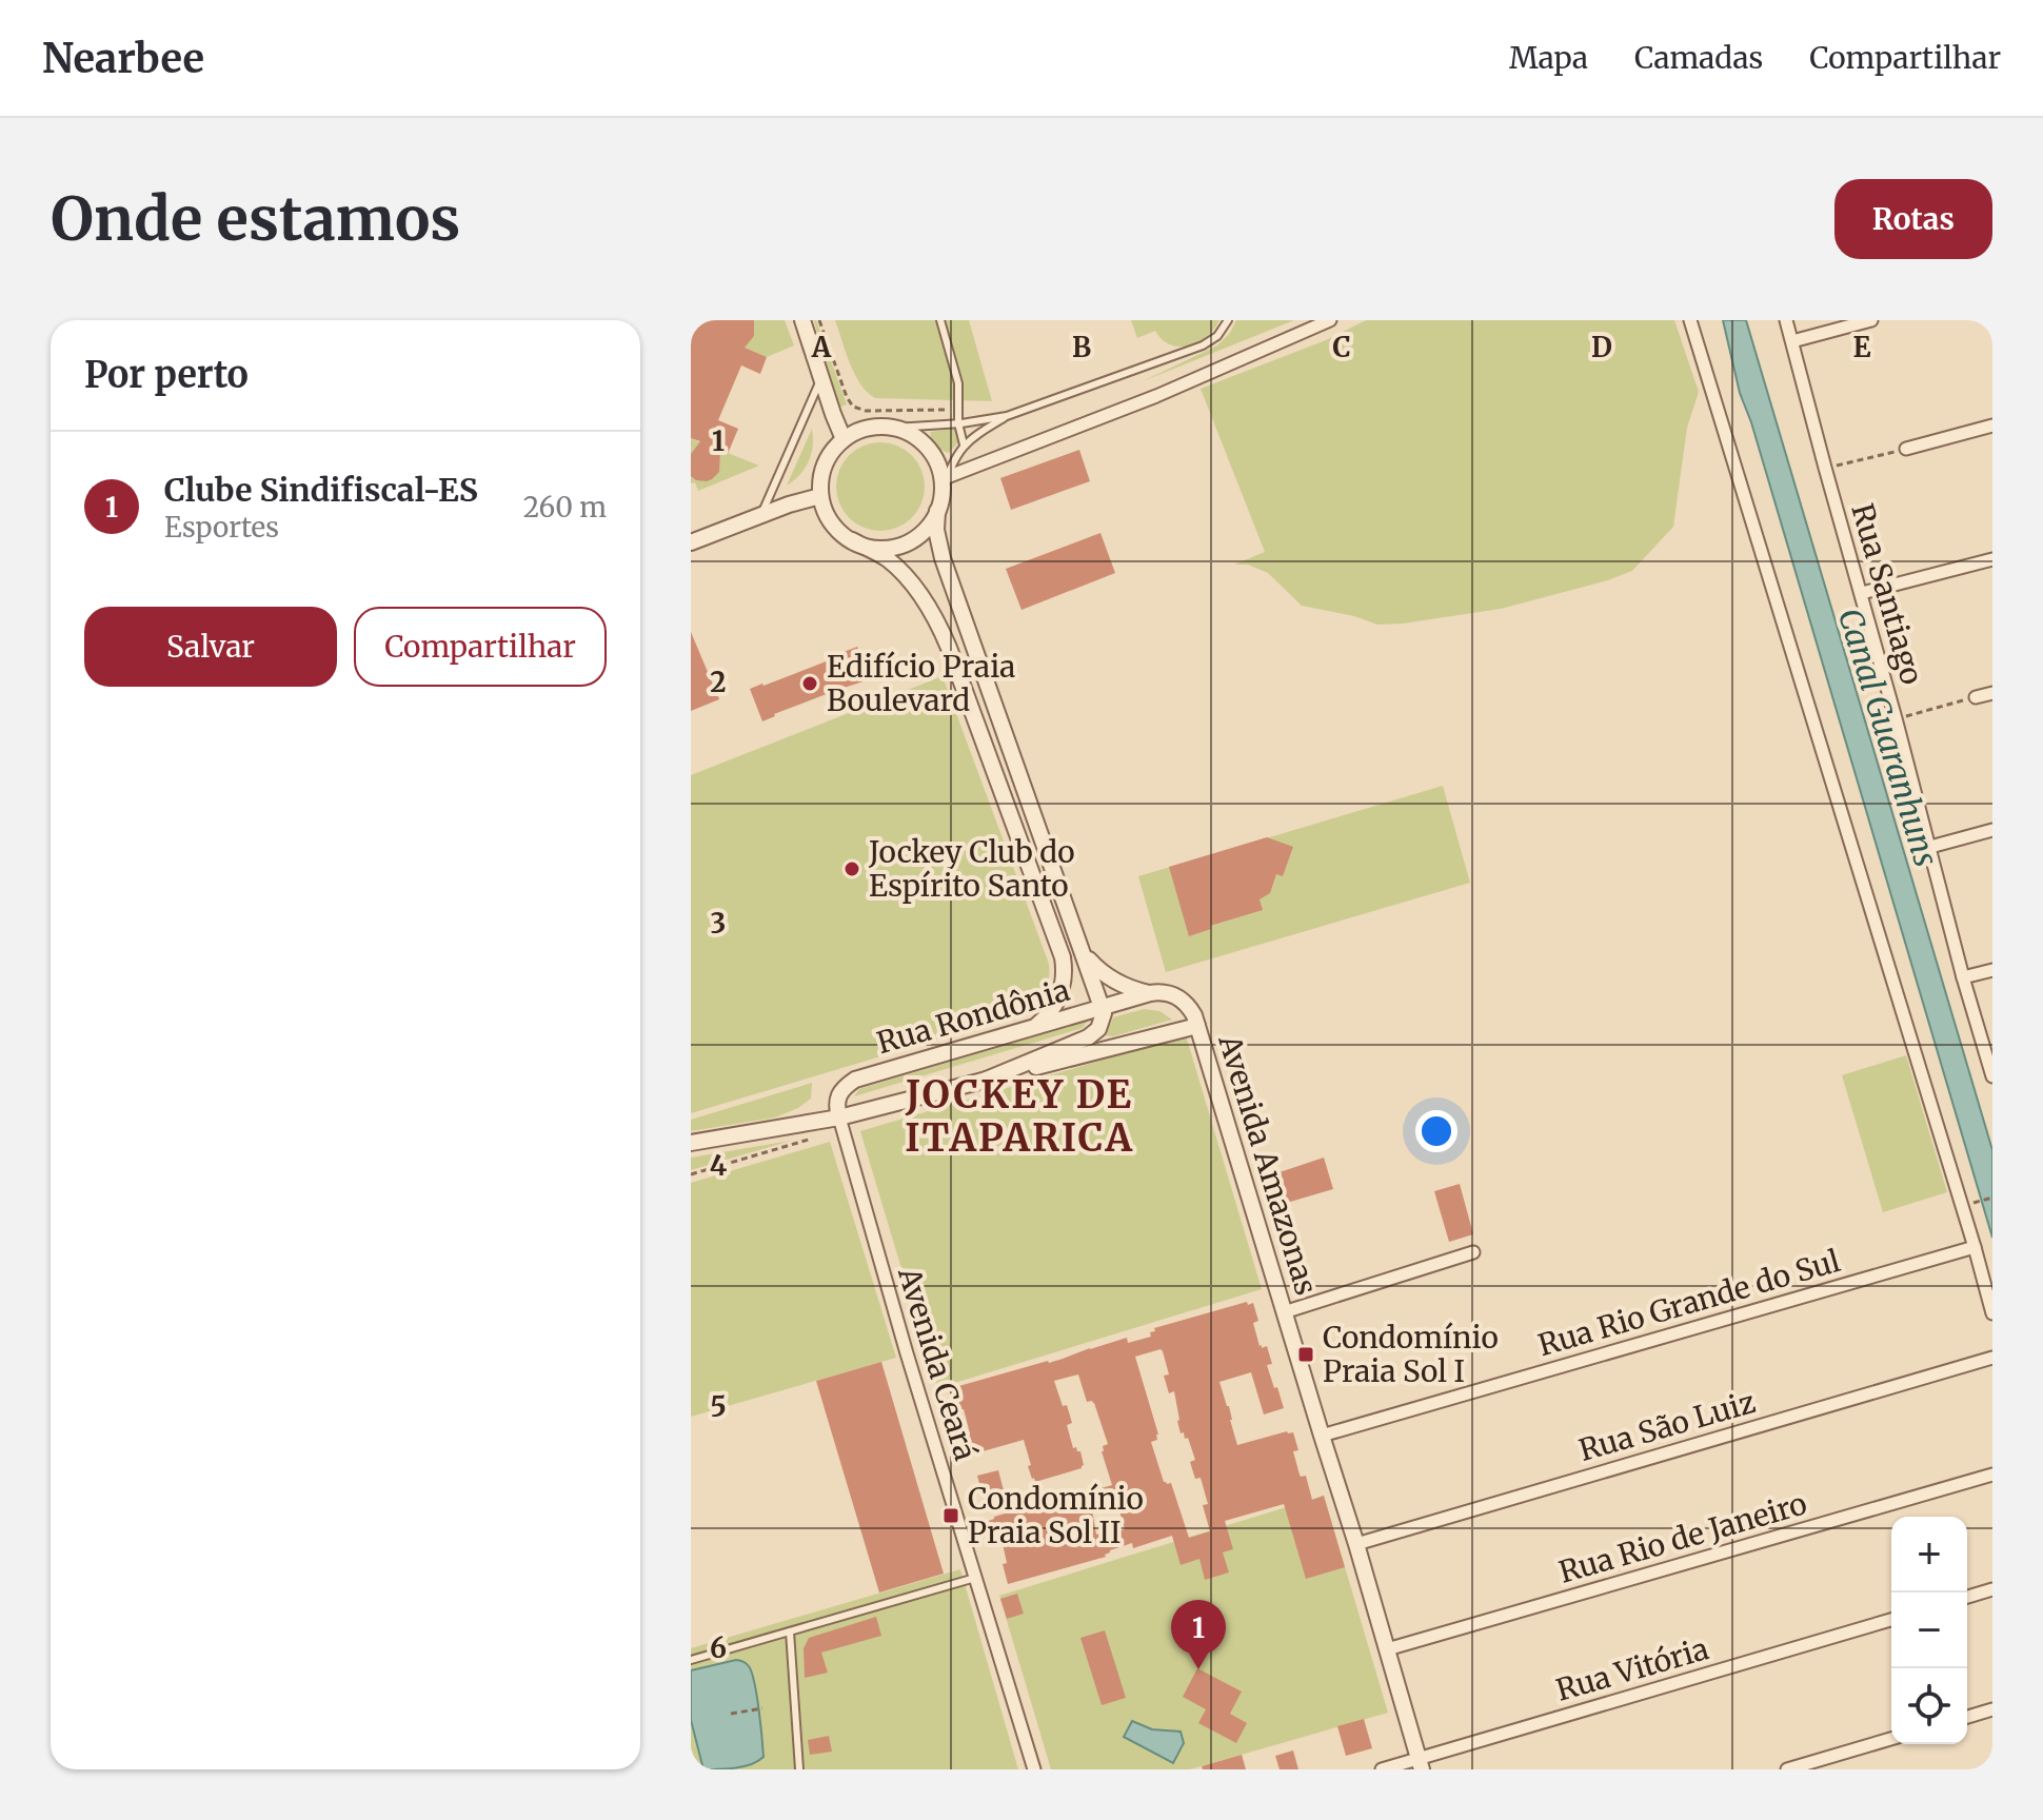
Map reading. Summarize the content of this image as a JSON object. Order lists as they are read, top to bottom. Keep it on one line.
{"streets":{"street":["Rua Santiago","Rua Rondônia","Avenida Amazonas","Rua Rio Grande do Sul","Avenida Ceará","Rua São Luiz","Rua Rio de Janeiro","Rua Vitória"]},"crossings":[["Rua Rondônia","Avenida Amazonas"],["Rua Rondônia","Avenida Ceará"],["Avenida Amazonas","Rua Rio Grande do Sul"],["Avenida Amazonas","Rua São Luiz"],["Avenida Amazonas","Rua Rio de Janeiro"],["Avenida Amazonas","Rua Vitória"]],"districts":["JOCKEY DE ITAPARICA"],"water":["Canal Guaranhuns"],"places":{"other":["Edifício Praia Boulevard","Jockey Club do Espírito Santo"],"transit":["Condomínio Praia Sol I","Condomínio Praia Sol II"]},"page":{"header":"Nearbee","nav":["Mapa","Camadas","Compartilhar"],"buttons":["Rotas",["Salvar","Compartilhar"]],"title":"Onde estamos","heading":"Por perto","list":[{"mark":"1","name":"Clube Sindifiscal-ES","note":"Esportes","value":"260 m"}],"map_buttons":["+","−"],"pins":"1"},"grid":{"columns":["A","B","C","D","E"],"rows":["1","2","3","4","5","6"]}}
